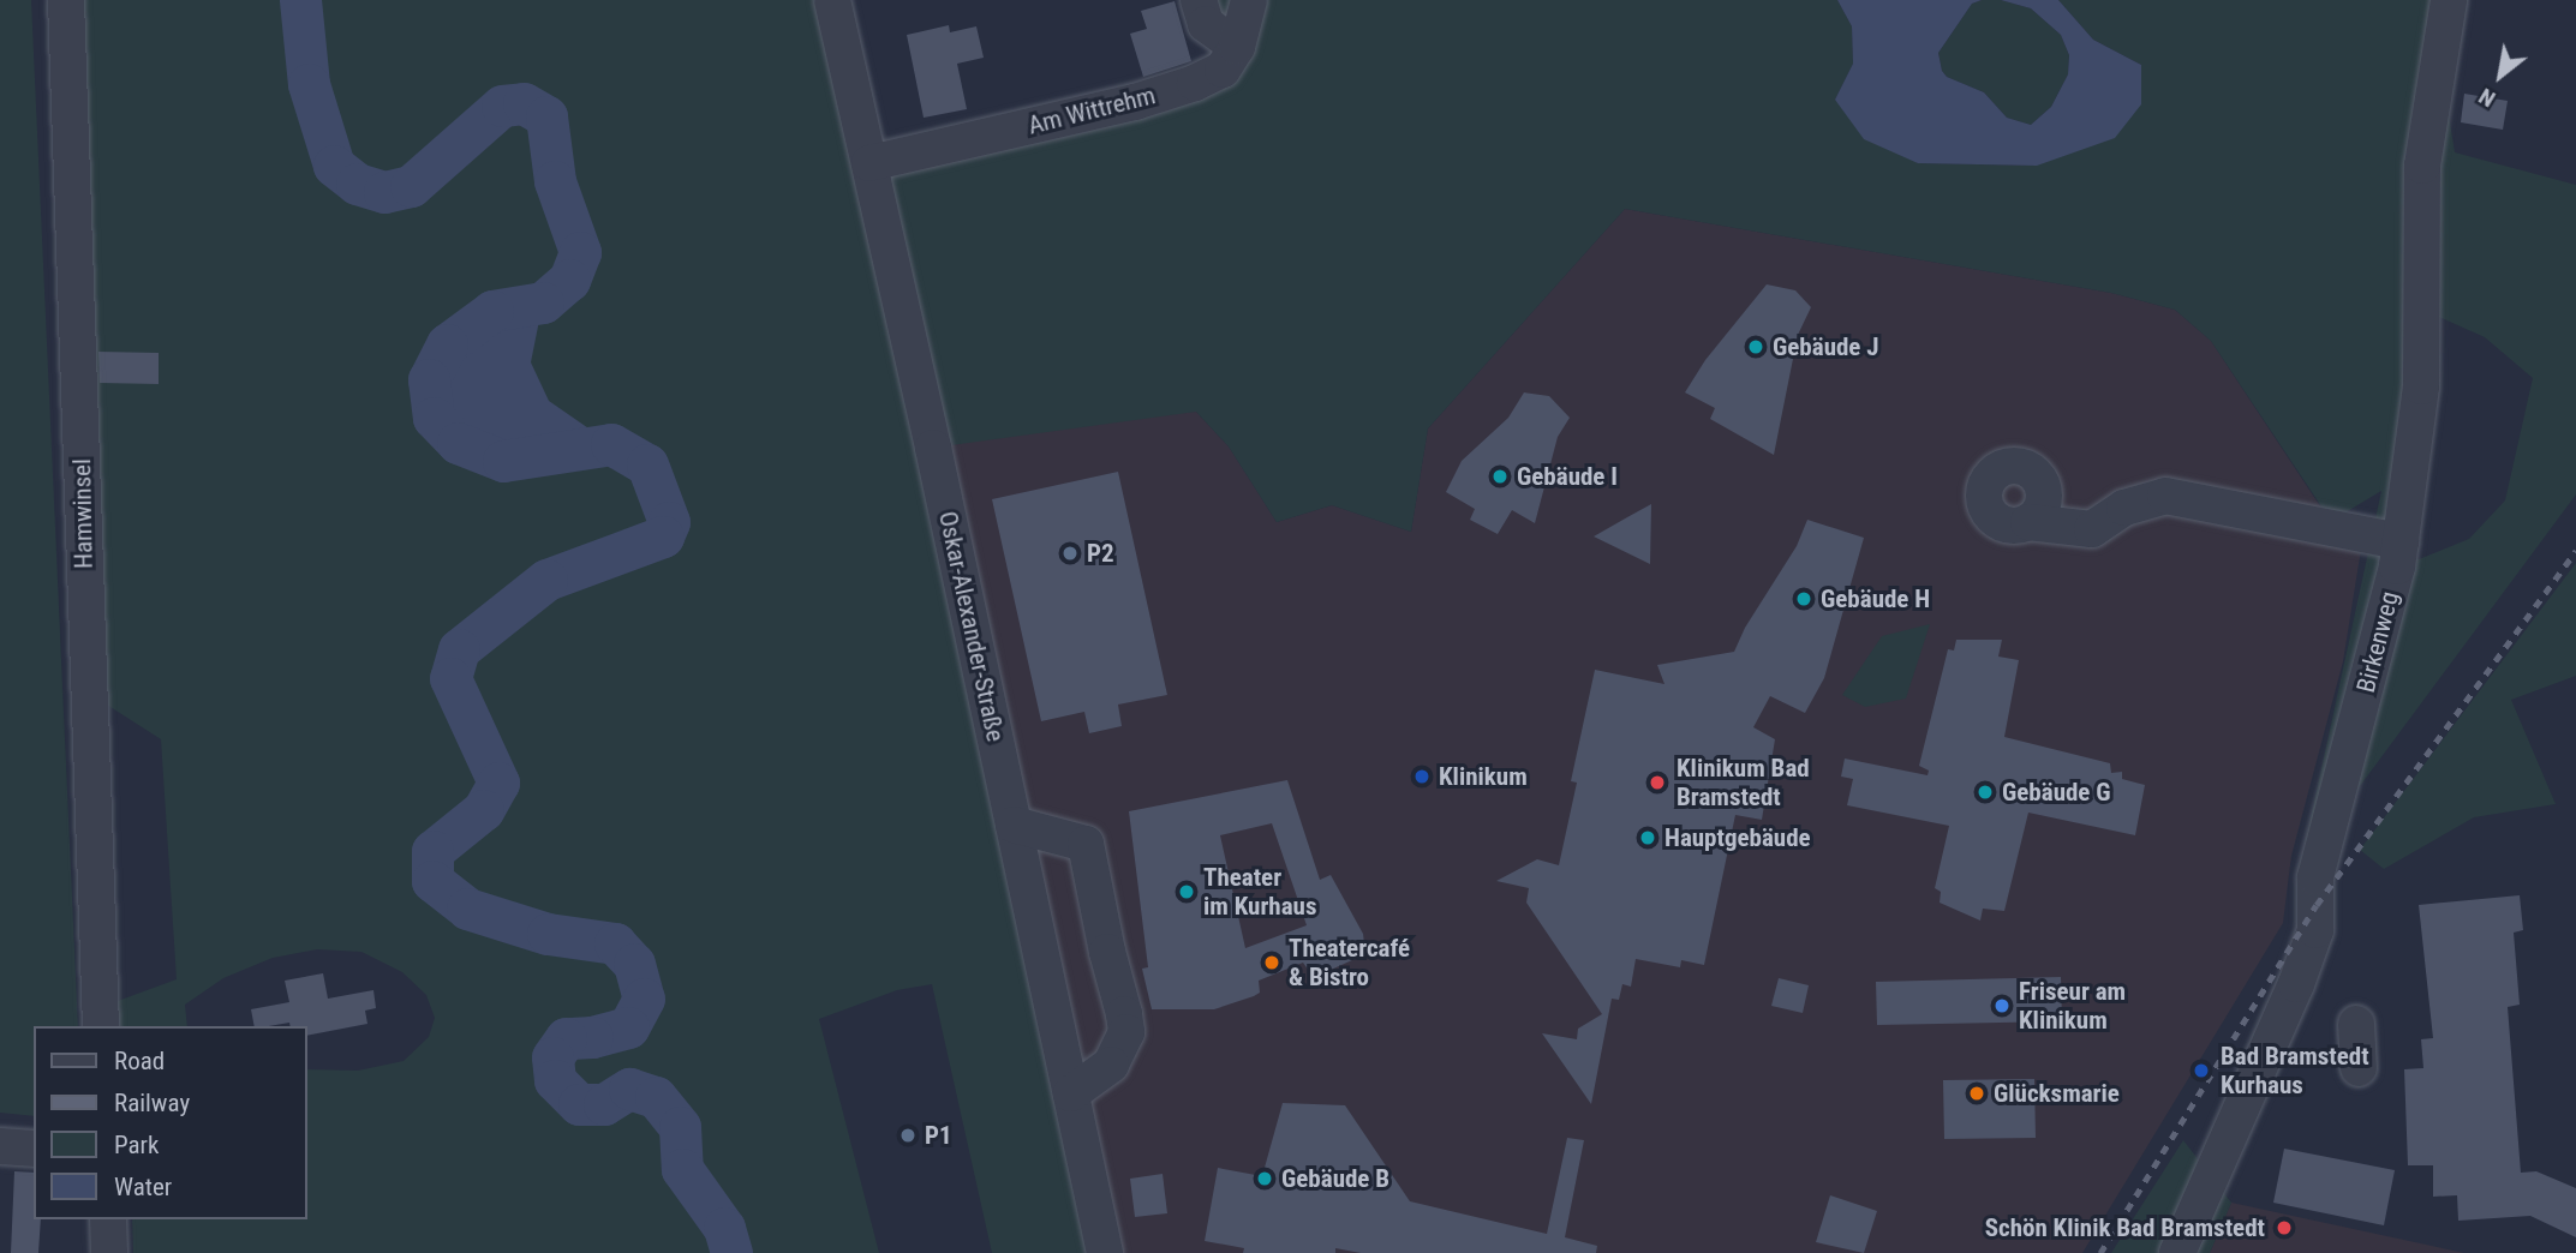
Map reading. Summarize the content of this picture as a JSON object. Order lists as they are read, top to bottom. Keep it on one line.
{"streets":{"street":["Am Wittrehm","Hamwinsel","Oskar-Alexander-Straße","Birkenweg"]},"crossings":[["Am Wittrehm","Oskar-Alexander-Straße"]],"places":["Gebäude J","Gebäude I","P2","Gebäude H","Klinikum","Klinikum Bad Bramstedt","Gebäude G","Hauptgebäude","Theater im Kurhaus","Theatercafé & Bistro","Friseur am Klinikum","Bad Bramstedt Kurhaus","Glücksmarie","P1","Gebäude B","Schön Klinik Bad Bramstedt"],"legend":["Road","Railway","Park","Water"],"north":"bottom left"}
